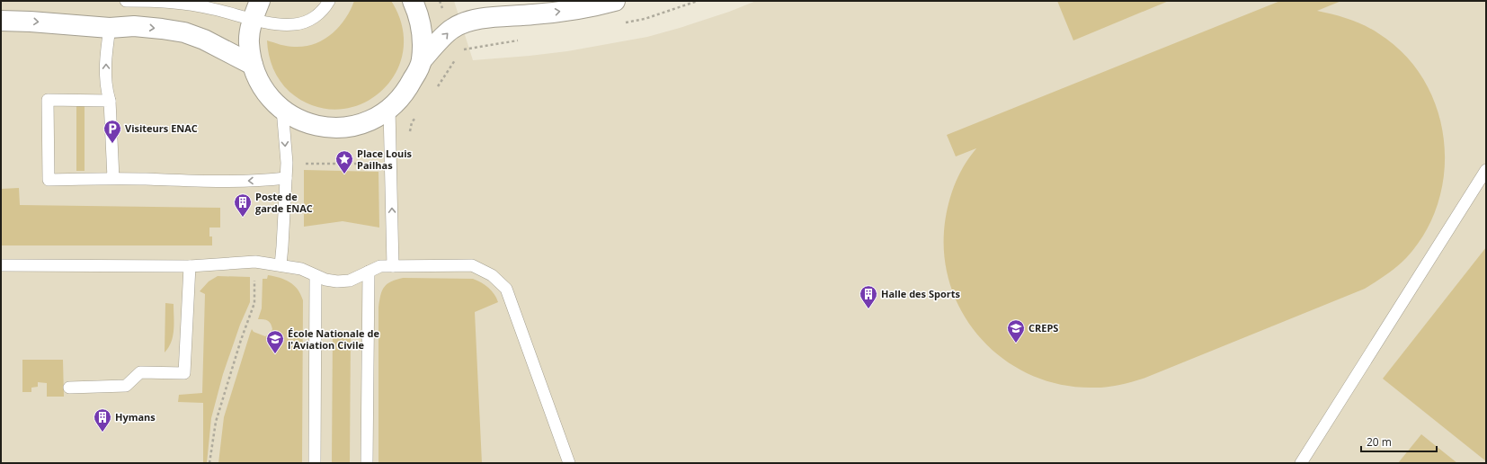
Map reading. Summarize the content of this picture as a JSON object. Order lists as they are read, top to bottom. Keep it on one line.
{"places":{"parking":["Visiteurs ENAC"],"place":["Place Louis Pailhas"],"building":["Poste de garde ENAC","Halle des Sports","Hymans"],"school or university":["CREPS","École Nationale de l'Aviation Civile"]},"scale_bar":"20 m"}
